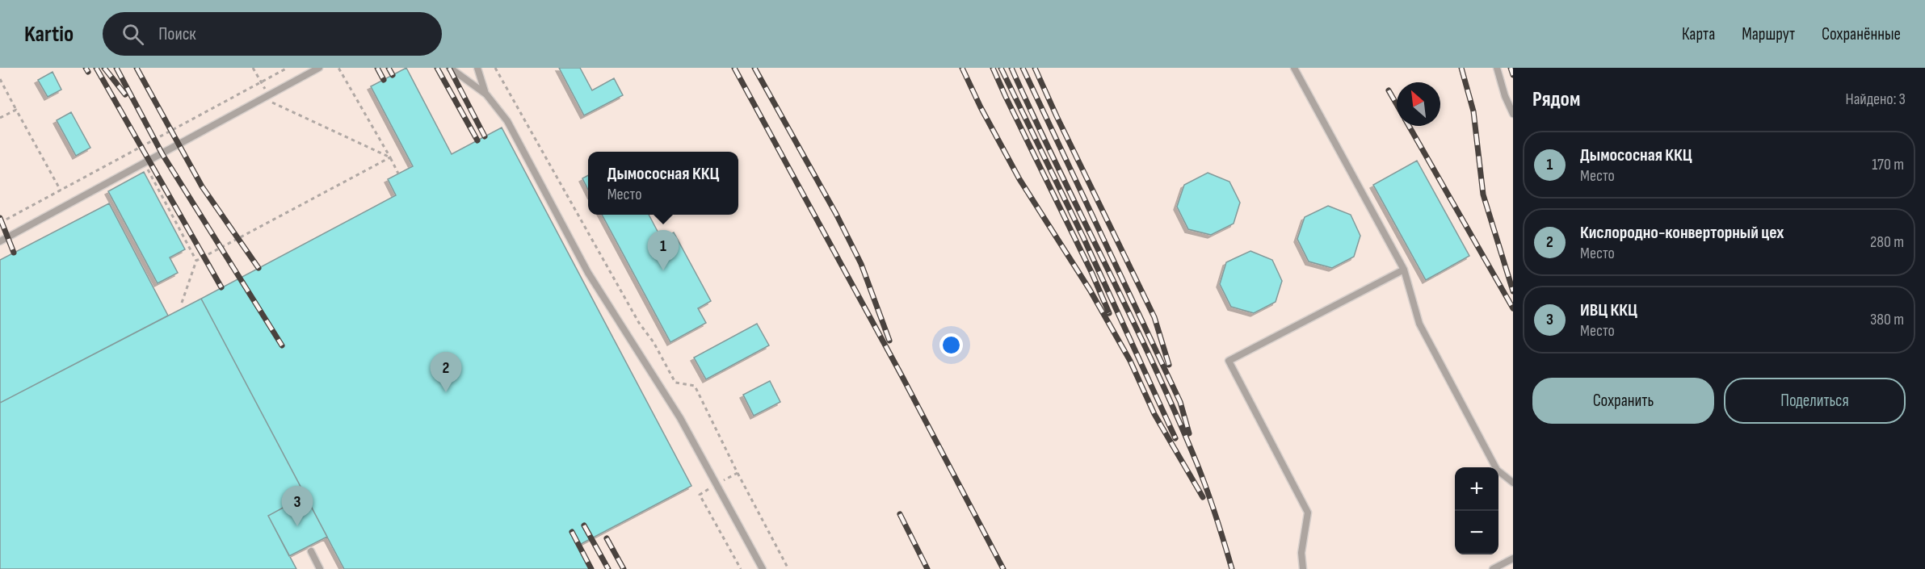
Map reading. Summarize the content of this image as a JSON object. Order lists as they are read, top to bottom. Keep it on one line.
{"north":"top left","page":{"header":"Kartio","search":"Поиск","nav":["Карта","Маршрут","Сохранённые"],"heading":["Рядом","Найдено: 3"],"list":[{"mark":"1","name":"Дымососная ККЦ","note":"Место","value":"170 m"},{"mark":"2","name":"Кислородно-конверторный цех","note":"Место","value":"280 m"},{"mark":"3","name":"ИВЦ ККЦ","note":"Место","value":"380 m"}],"popup":["Дымососная ККЦ","Место"],"pins":["1","2","3"],"buttons":["Сохранить","Поделиться"],"map_buttons":["+","−"]}}
